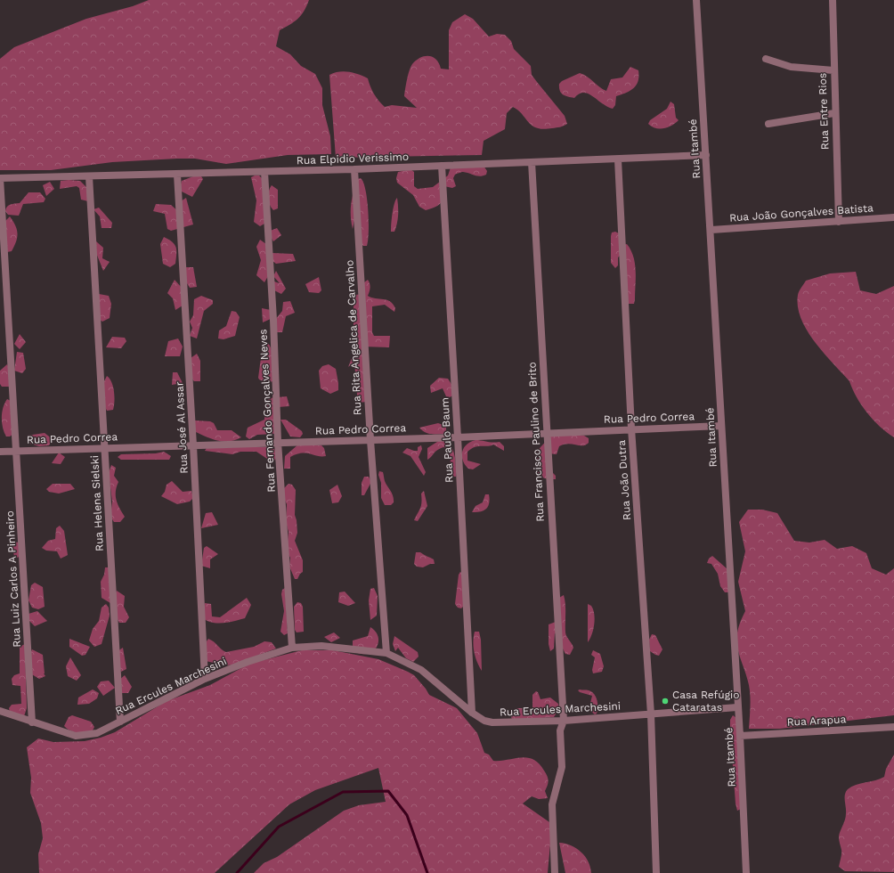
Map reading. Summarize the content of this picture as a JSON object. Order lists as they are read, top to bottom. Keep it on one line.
{"streets":{"street":["Rua Entre Rios","Rua Itambé","Rua Elpidio Verissimo","Rua João Gonçalves Batista","Rua Rita Angelica de Carvalho","Rua Fernando Gonçalves Neves","Rua Pedro Correa","Rua José Al Assar","Rua Paulo Baum","Rua Francisco Paulino de Brito","Rua João Dutra","Rua Helena Sielski","Rua Luiz Carlos A Pinheiro","Rua Ercules Marchesini","Rua Arapua"]},"crossings":[["Rua Entre Rios","Rua João Gonçalves Batista"],["Rua Itambé","Rua Elpidio Verissimo"],["Rua Itambé","Rua João Gonçalves Batista"],["Rua Itambé","Rua Pedro Correa"],["Rua Itambé","Rua Ercules Marchesini"],["Rua Itambé","Rua Arapua"],["Rua Elpidio Verissimo","Rua Rita Angelica de Carvalho"],["Rua Elpidio Verissimo","Rua Fernando Gonçalves Neves"],["Rua Elpidio Verissimo","Rua José Al Assar"],["Rua Elpidio Verissimo","Rua Paulo Baum"],["Rua Elpidio Verissimo","Rua Francisco Paulino de Brito"],["Rua Elpidio Verissimo","Rua João Dutra"],["Rua Elpidio Verissimo","Rua Helena Sielski"],["Rua Elpidio Verissimo","Rua Luiz Carlos A Pinheiro"],["Rua Rita Angelica de Carvalho","Rua Pedro Correa"],["Rua Rita Angelica de Carvalho","Rua Ercules Marchesini"],["Rua Fernando Gonçalves Neves","Rua Pedro Correa"],["Rua Fernando Gonçalves Neves","Rua Ercules Marchesini"],["Rua Pedro Correa","Rua José Al Assar"],["Rua Pedro Correa","Rua Paulo Baum"],["Rua Pedro Correa","Rua Francisco Paulino de Brito"],["Rua Pedro Correa","Rua João Dutra"],["Rua Pedro Correa","Rua Helena Sielski"],["Rua Pedro Correa","Rua Luiz Carlos A Pinheiro"],["Rua José Al Assar","Rua Ercules Marchesini"],["Rua Paulo Baum","Rua Ercules Marchesini"],["Rua Francisco Paulino de Brito","Rua Ercules Marchesini"],["Rua João Dutra","Rua Ercules Marchesini"],["Rua Helena Sielski","Rua Ercules Marchesini"],["Rua Luiz Carlos A Pinheiro","Rua Ercules Marchesini"]],"places":["Casa Refúgio Cataratas"]}
